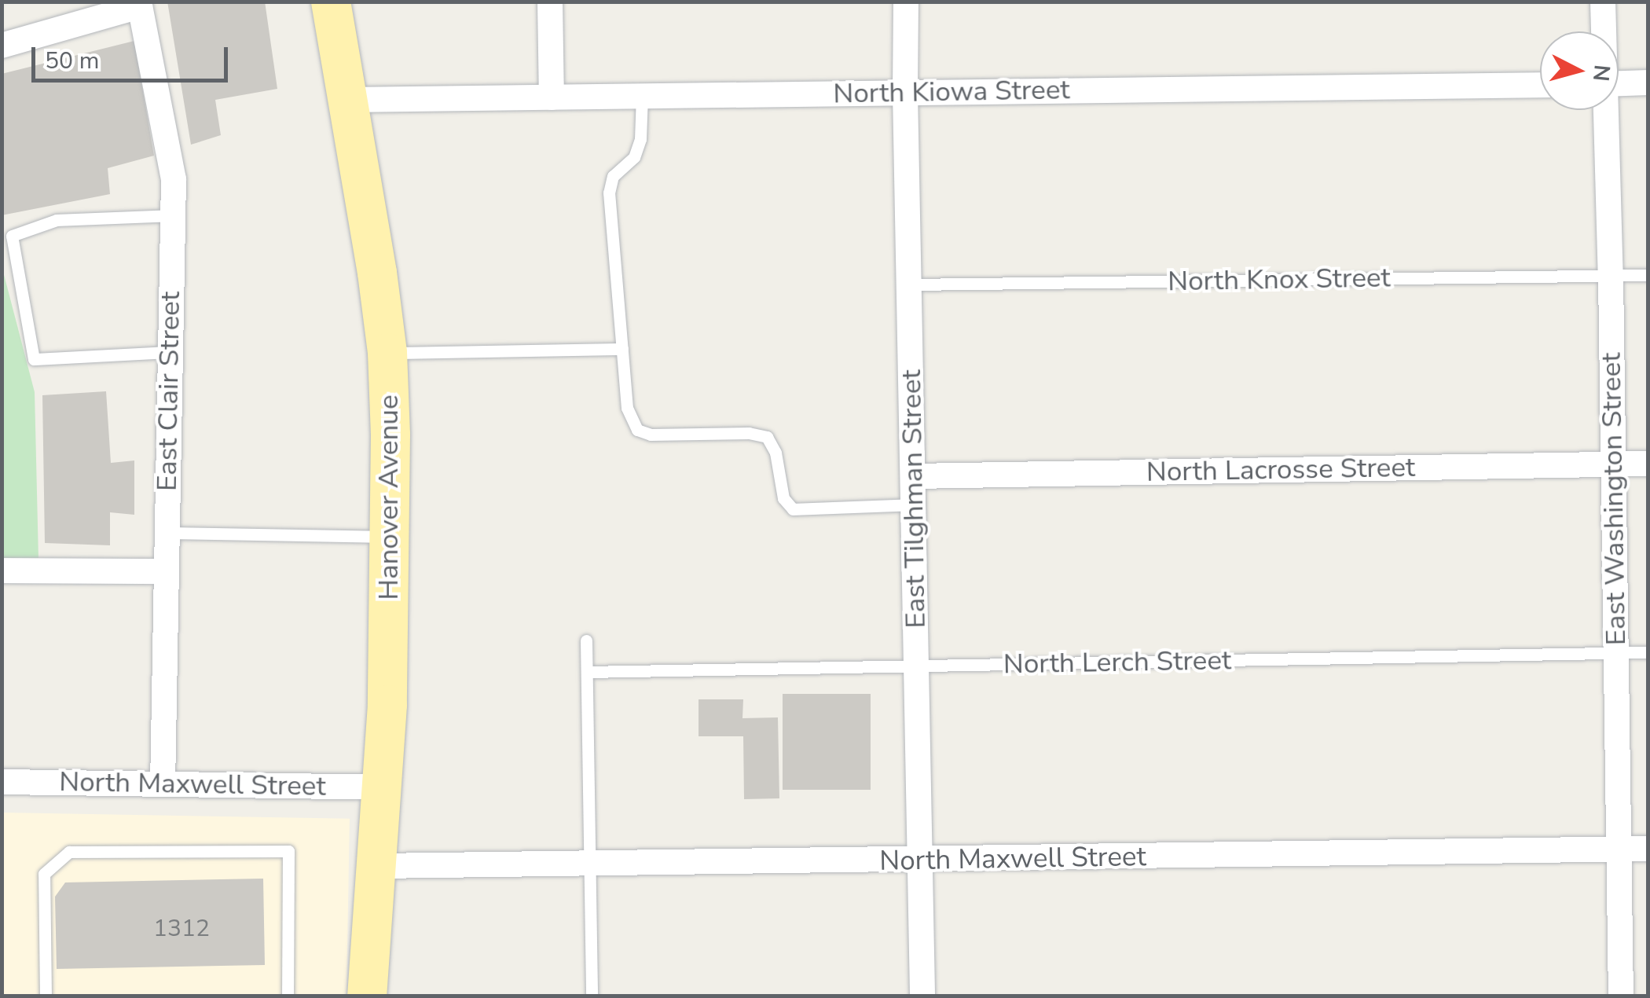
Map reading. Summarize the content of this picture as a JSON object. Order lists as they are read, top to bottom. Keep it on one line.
{"streets":{"main road":["Hanover Avenue"],"street":["North Kiowa Street","East Clair Street","North Lacrosse Street","East Tilghman Street","East Washington Street","North Maxwell Street"],"lane":["North Knox Street","North Lerch Street"]},"crossings":[["North Kiowa Street","Hanover Avenue"],["North Kiowa Street","East Tilghman Street"],["North Knox Street","East Tilghman Street"],["North Knox Street","East Washington Street"],["East Clair Street","North Maxwell Street"],["North Lacrosse Street","East Tilghman Street"],["North Lacrosse Street","East Washington Street"],["Hanover Avenue","North Maxwell Street"],["East Tilghman Street","North Lerch Street"],["East Tilghman Street","North Maxwell Street"],["East Washington Street","North Lerch Street"],["East Washington Street","North Maxwell Street"]],"house_numbers":["1312"],"scale_bar":"50 m","north":"right"}
